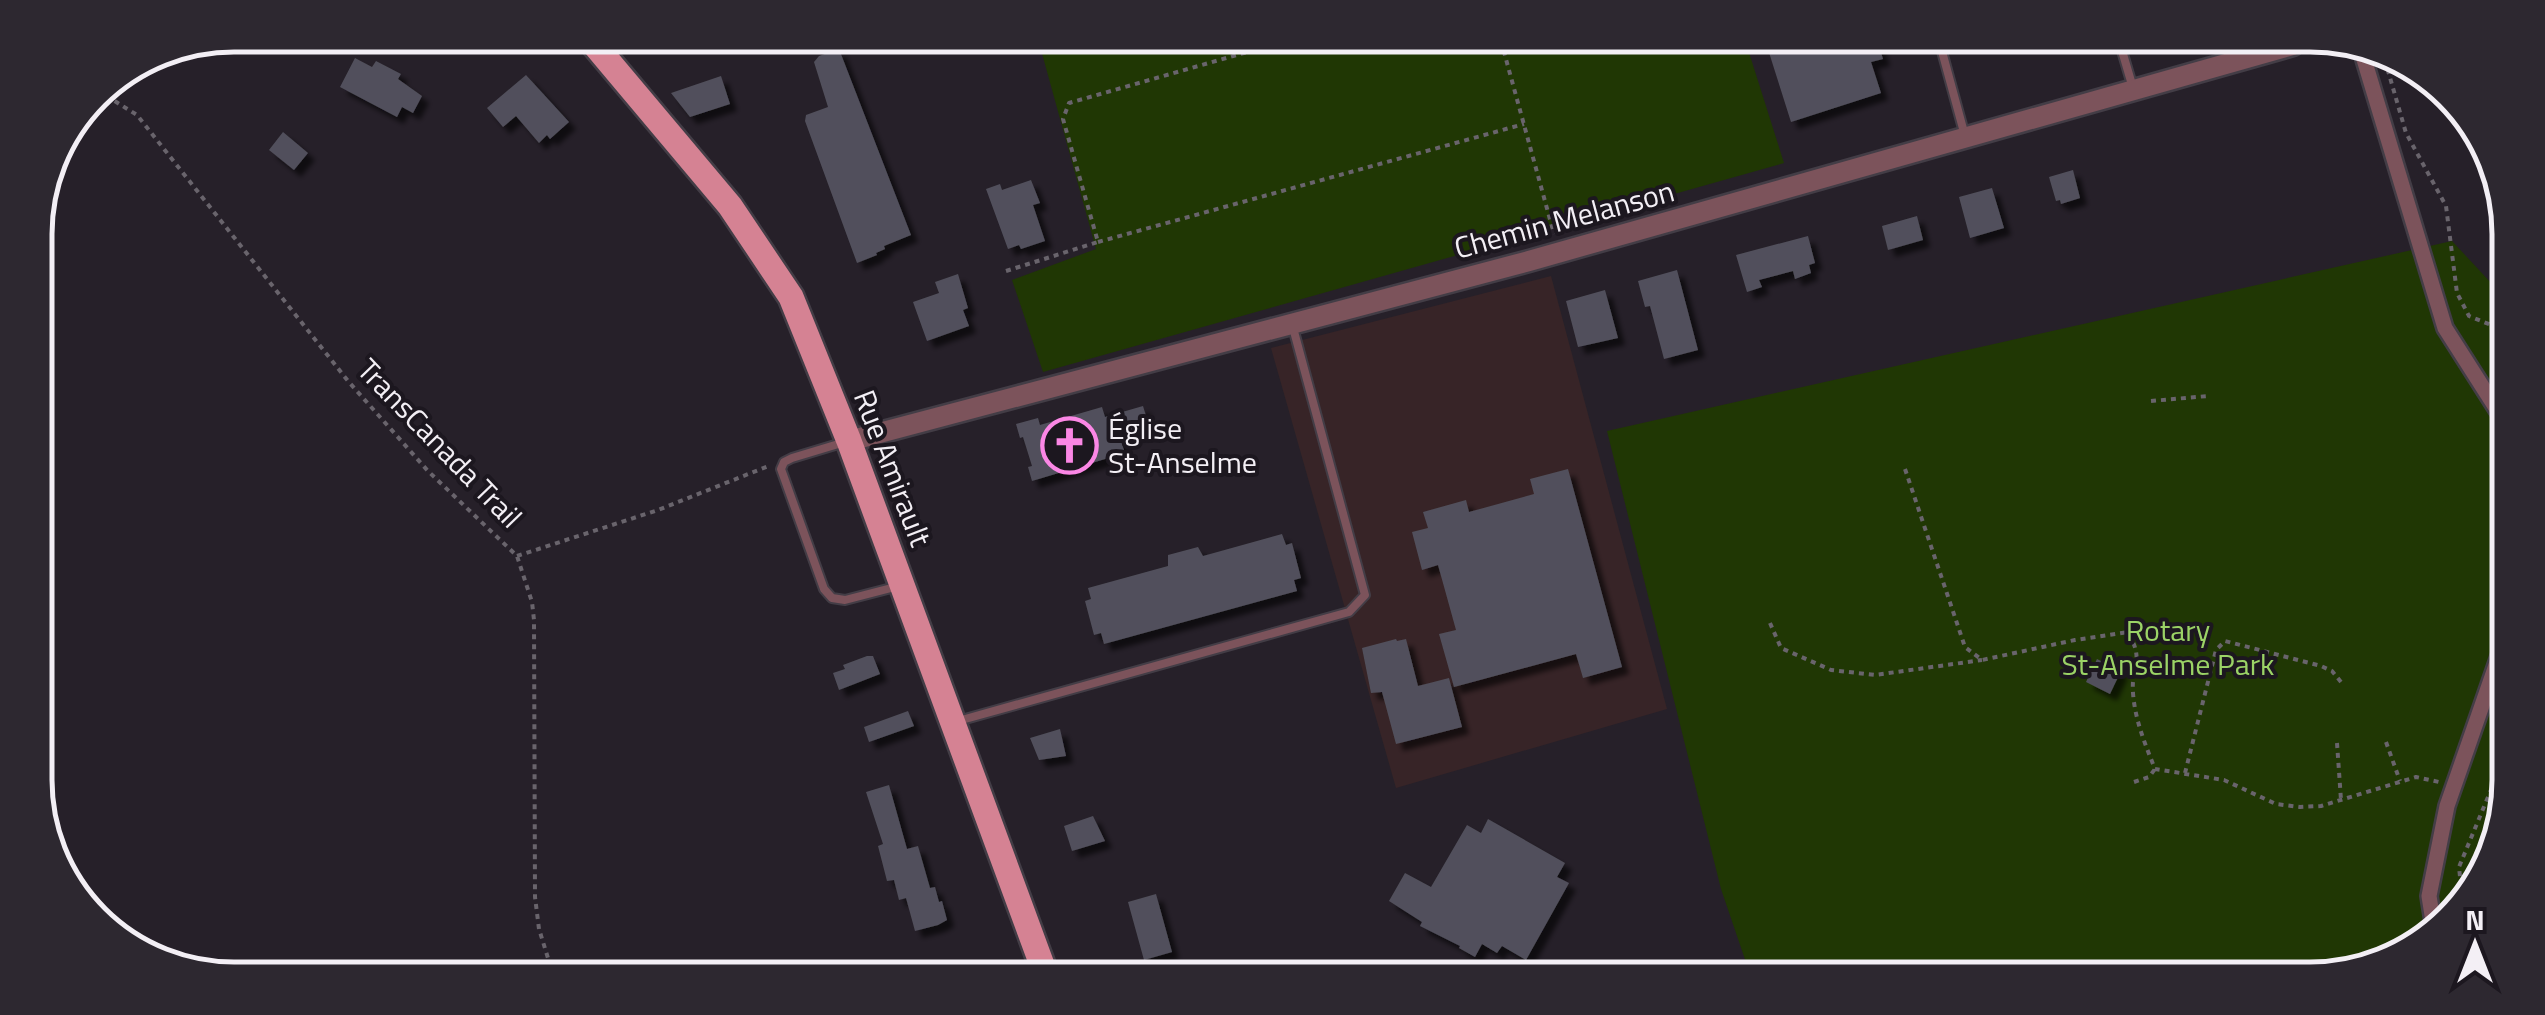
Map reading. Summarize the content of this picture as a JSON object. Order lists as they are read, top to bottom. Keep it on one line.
{"streets":{"main road":["Rue Amirault"],"street":["Chemin Melanson"],"path":["TransCanada Trail"]},"crossings":[["Chemin Melanson","Rue Amirault"]],"parks":["Rotary St-Anselme Park"],"places":{"church":["Église St-Anselme"]},"north":"top"}
